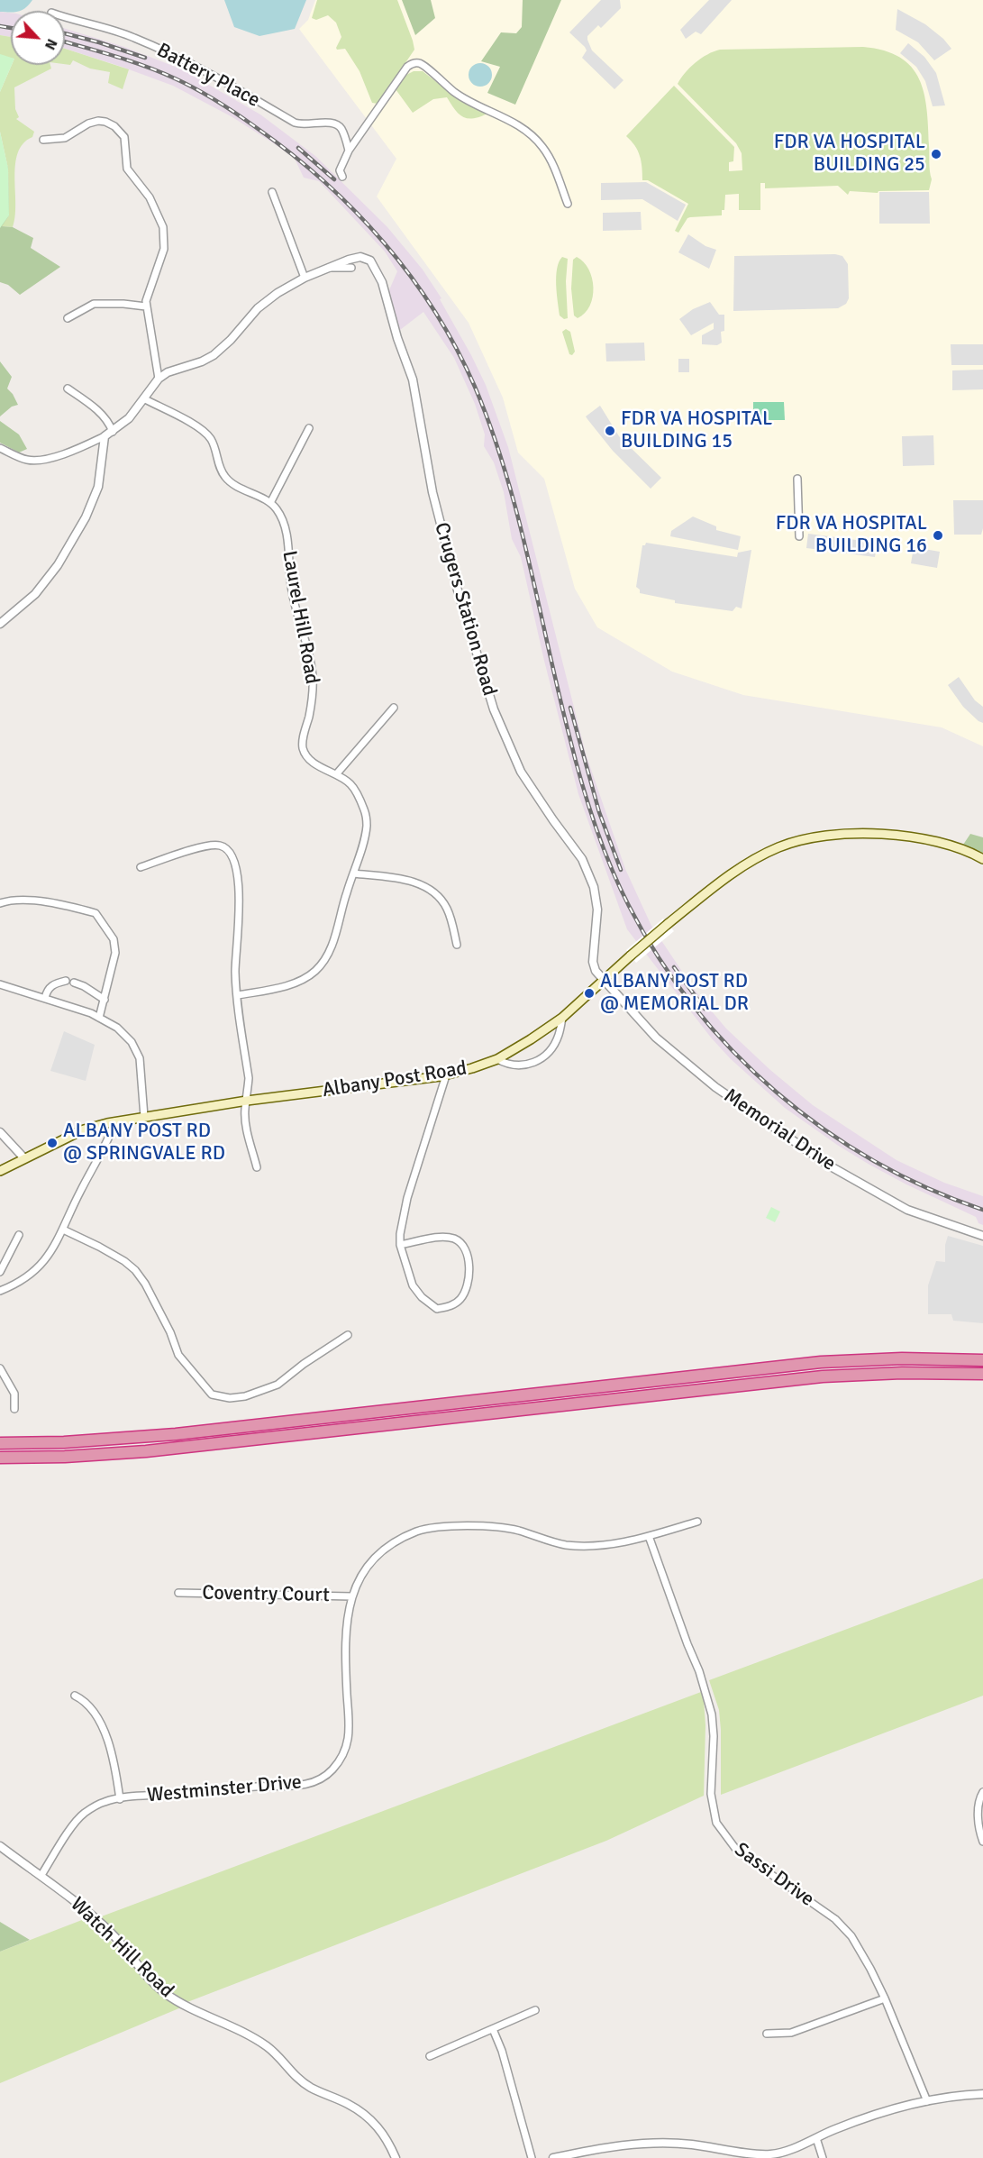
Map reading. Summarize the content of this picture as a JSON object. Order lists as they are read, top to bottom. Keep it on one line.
{"streets":{"main road":["Albany Post Road"],"street":["Battery Place","Crugers Station Road","Laurel Hill Road","Memorial Drive","Coventry Court","Westminster Drive","Sassi Drive","Watch Hill Road"]},"crossings":[["Crugers Station Road","Albany Post Road"],["Crugers Station Road","Memorial Drive"],["Albany Post Road","Memorial Drive"],["Coventry Court","Westminster Drive"],["Westminster Drive","Sassi Drive"],["Westminster Drive","Watch Hill Road"]],"places":["FDR VA HOSPITAL BUILDING 25","FDR VA HOSPITAL BUILDING 15","FDR VA HOSPITAL BUILDING 16","ALBANY POST RD @ MEMORIAL DR","ALBANY POST RD @ SPRINGVALE RD"],"north":"bottom right"}
